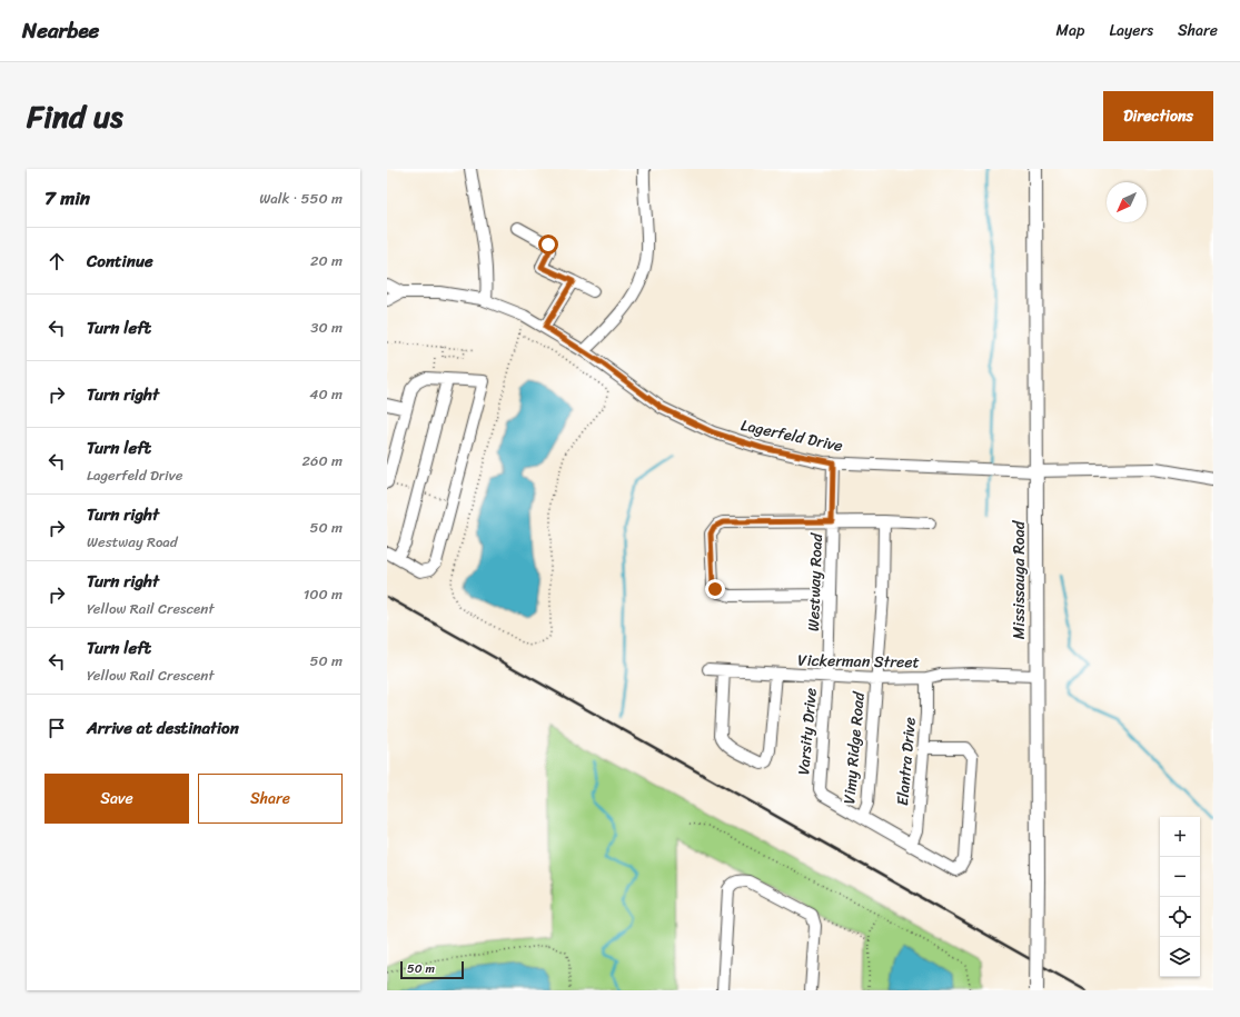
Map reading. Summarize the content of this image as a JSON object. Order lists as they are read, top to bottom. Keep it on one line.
{"streets":{"main road":["Mississauga Road"],"street":["Lagerfeld Drive","Westway Road","Vickerman Street","Varsity Drive","Vimy Ridge Road","Elantra Drive"]},"crossings":[["Lagerfeld Drive","Mississauga Road"],["Lagerfeld Drive","Westway Road"],["Mississauga Road","Vickerman Street"],["Westway Road","Vickerman Street"],["Westway Road","Varsity Drive"],["Vickerman Street","Varsity Drive"],["Vickerman Street","Vimy Ridge Road"],["Vickerman Street","Elantra Drive"],["Varsity Drive","Vimy Ridge Road"],["Varsity Drive","Elantra Drive"]],"scale_bar":"50 m","north":"bottom left","page":{"header":"Nearbee","nav":["Map","Layers","Share"],"title":"Find us","buttons":["Directions",["Save","Share"]],"heading":["7 min","Walk · 550 m"],"list":[["Continue","20 m"],["Turn left","30 m"],["Turn right","40 m"],["Turn left","Lagerfeld Drive","260 m"],["Turn right","Westway Road","50 m"],["Turn right","Yellow Rail Crescent","100 m"],["Turn left","Yellow Rail Crescent","50 m"],"Arrive at destination"],"map_buttons":["+","−"],"scale":"50 m"}}
